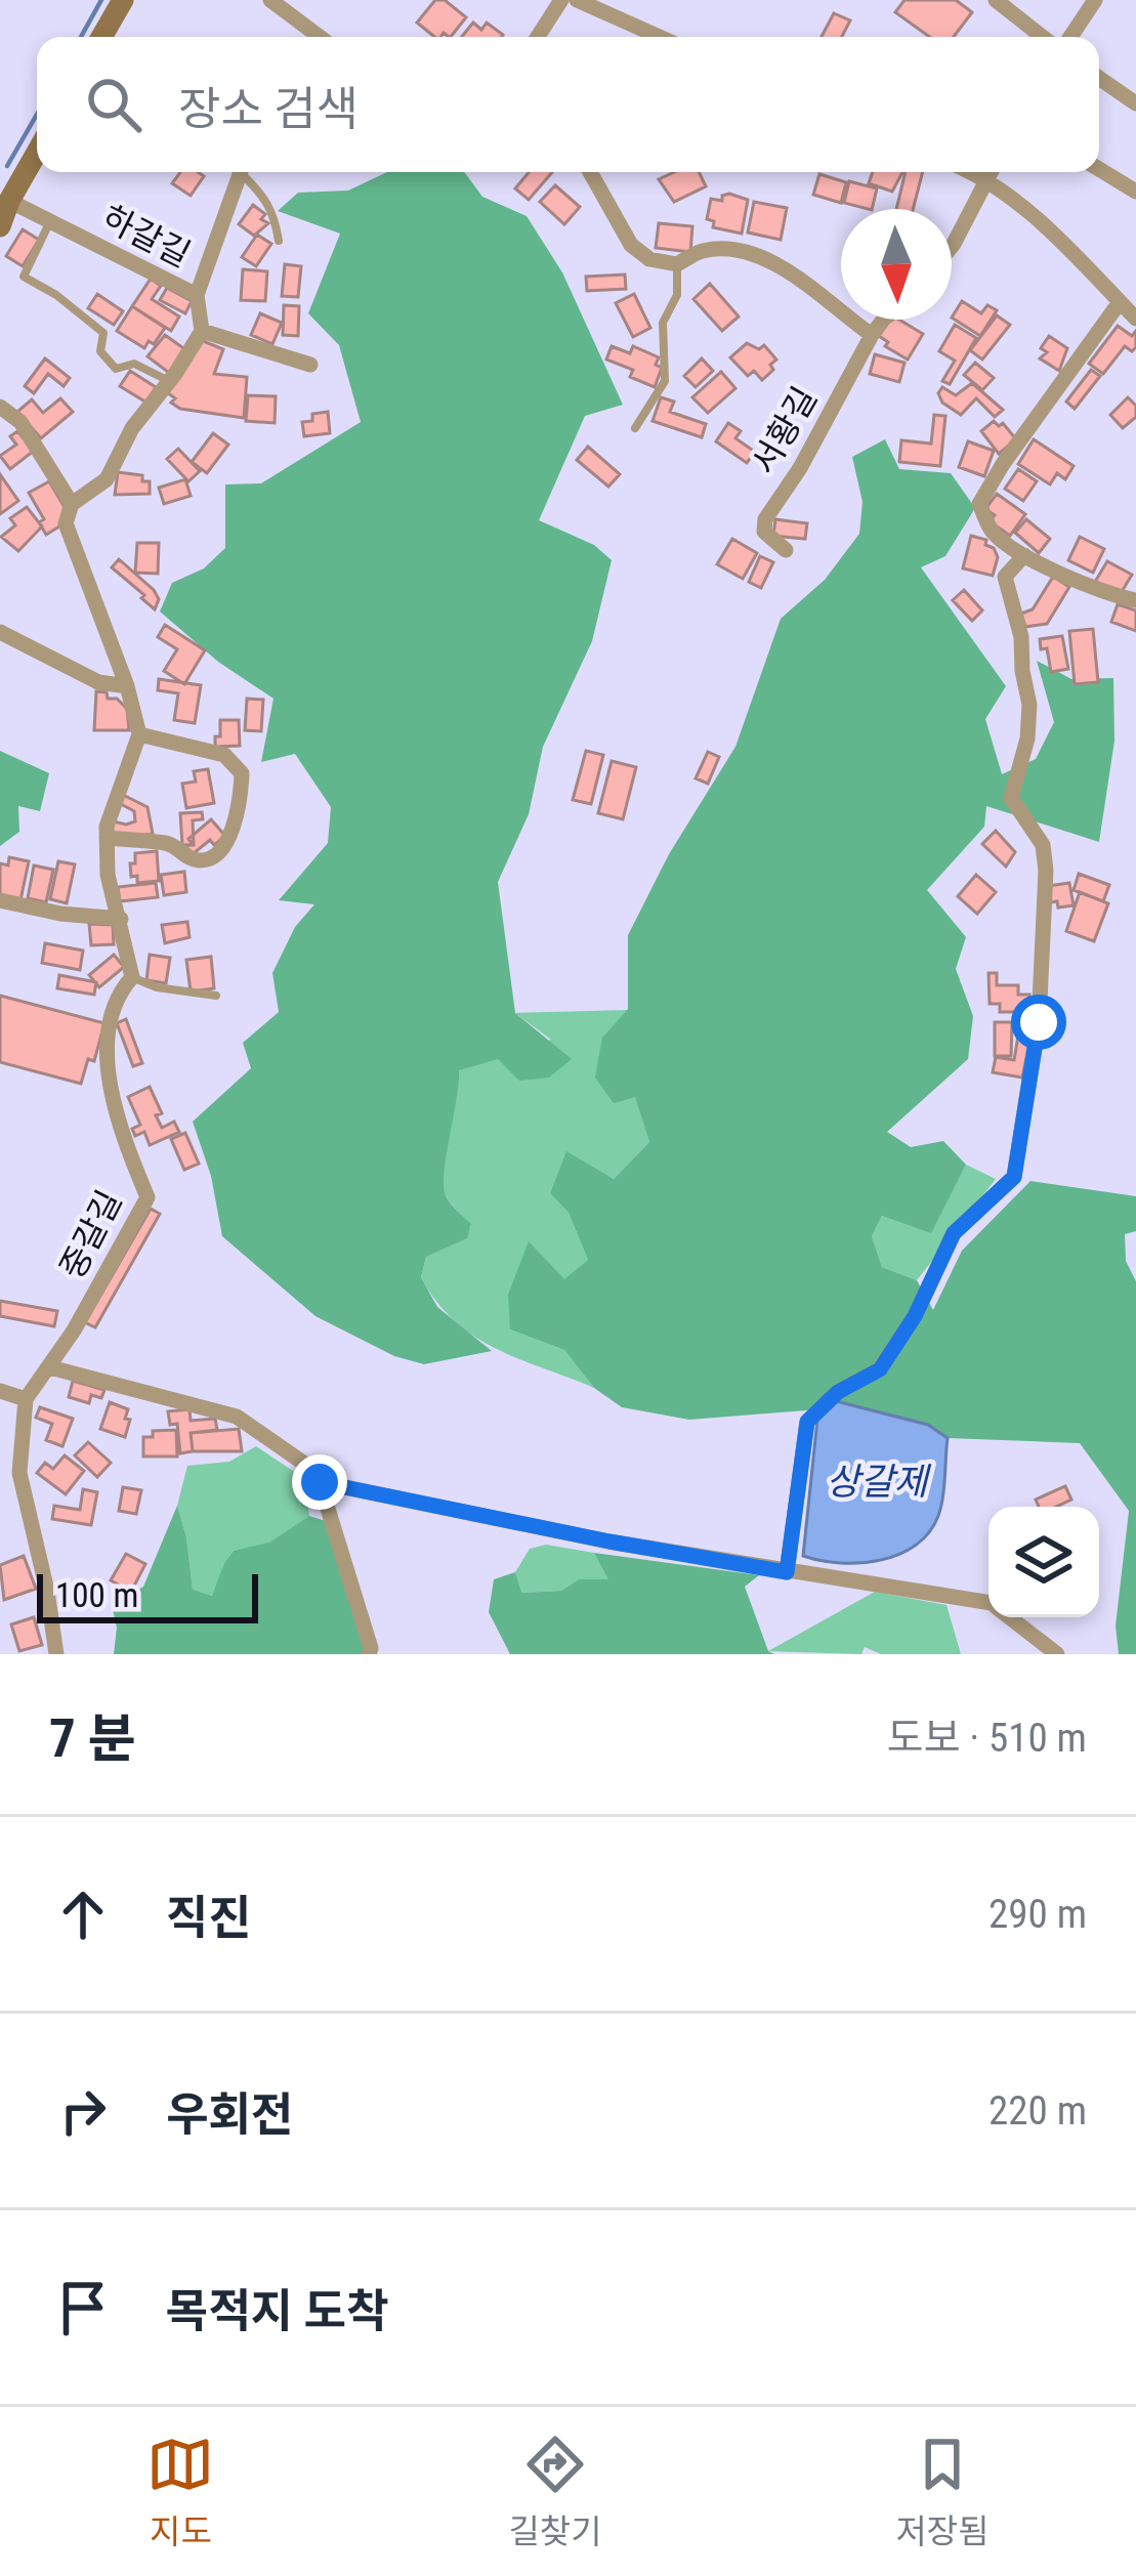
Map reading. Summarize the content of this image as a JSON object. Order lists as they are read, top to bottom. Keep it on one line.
{"streets":{"street":["하갈길","서황길","중갈길"]},"water":["상갈제"],"scale_bar":"100 m","north":"bottom","page":{"search":"장소 검색","scale":"100 m","heading":["7 분","도보 · 510 m"],"list":[["직진","290 m"],["우회전","220 m"],"목적지 도착"],"nav":["지도","길찾기","저장됨"]}}
